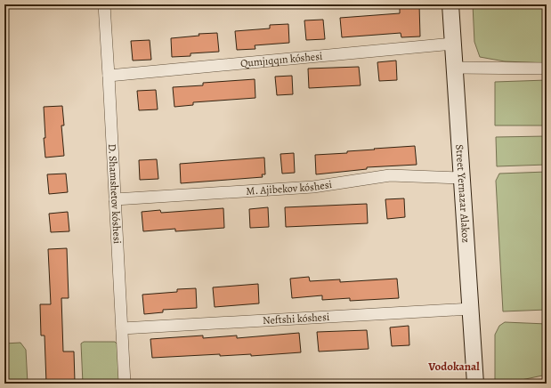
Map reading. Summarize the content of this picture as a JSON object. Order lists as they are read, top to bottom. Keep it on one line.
{"streets":{"main road":["Street Yernazar Alakoz"],"street":["Qumjıqqın kóshesi","M. Ajibekov kóshesi","D. Shamshetov kóshesi","Neftshi kóshesi"]},"crossings":[["Qumjıqqın kóshesi","D. Shamshetov kóshesi"],["Qumjıqqın kóshesi","Street Yernazar Alakoz"],["M. Ajibekov kóshesi","D. Shamshetov kóshesi"],["M. Ajibekov kóshesi","Street Yernazar Alakoz"],["D. Shamshetov kóshesi","Neftshi kóshesi"],["Street Yernazar Alakoz","Neftshi kóshesi"]],"districts":["Vodokanal"]}
